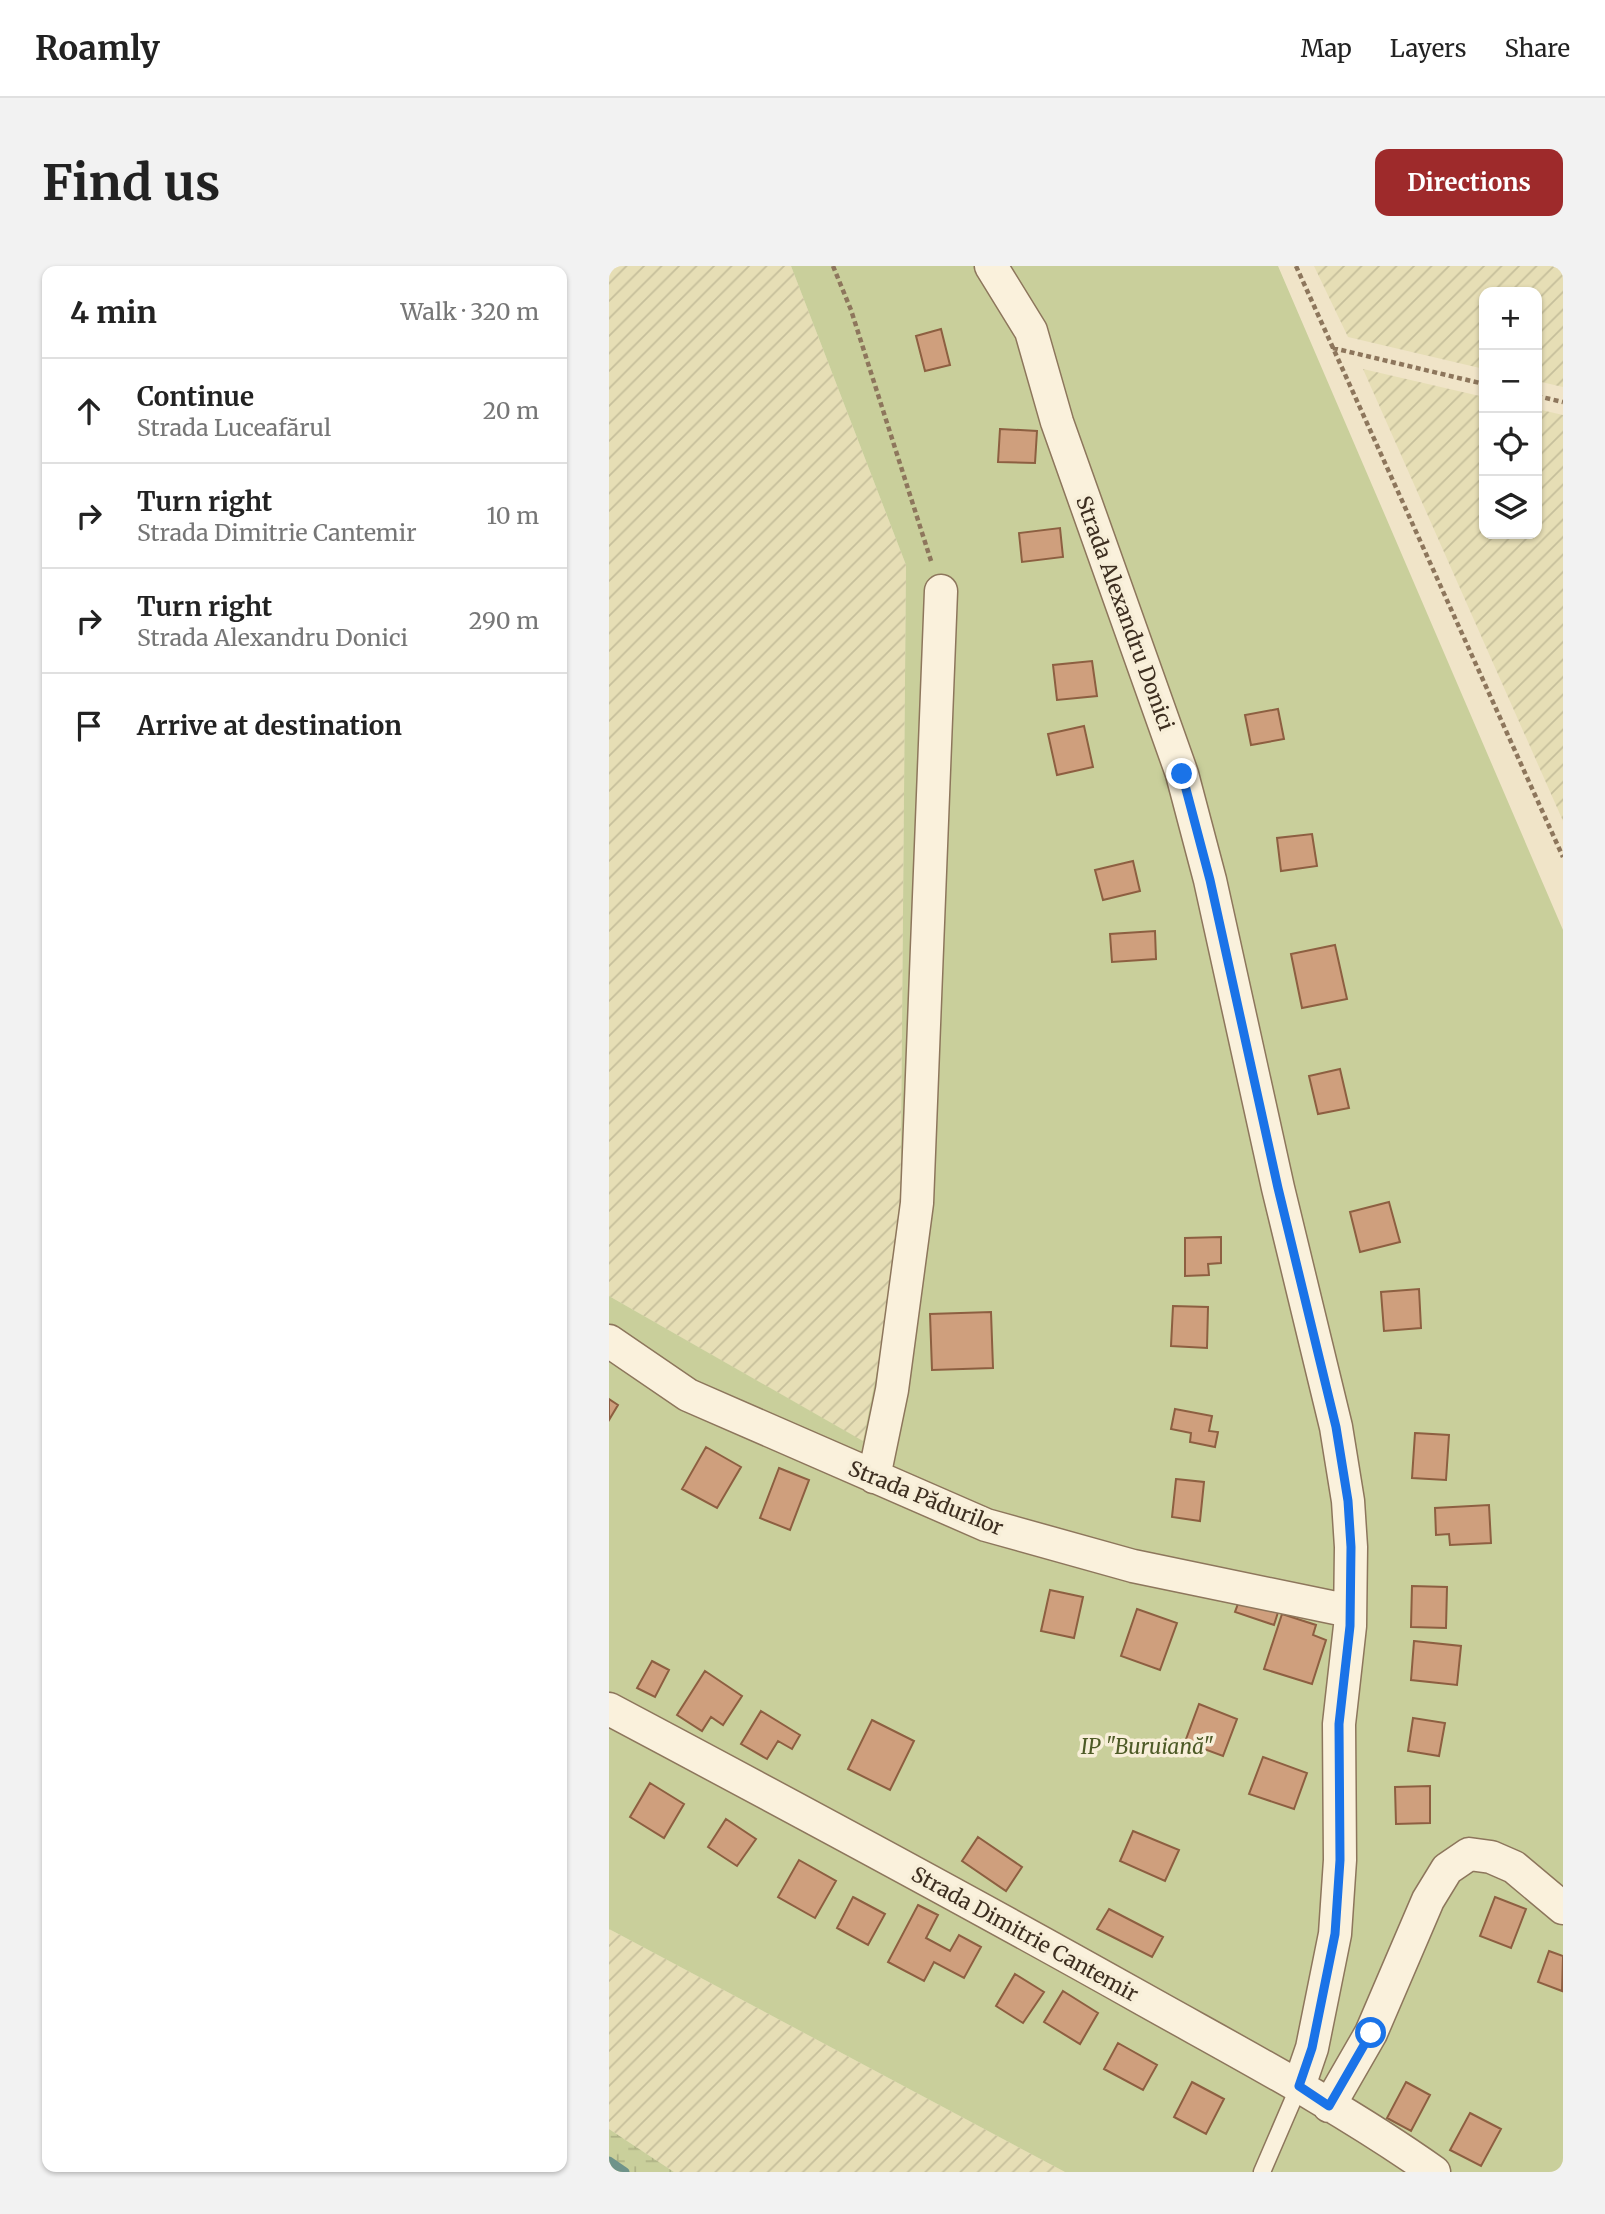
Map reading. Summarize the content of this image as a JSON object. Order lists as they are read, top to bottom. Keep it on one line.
{"streets":{"street":["Strada Alexandru Donici","Strada Pădurilor","Strada Dimitrie Cantemir"]},"crossings":[["Strada Alexandru Donici","Strada Pădurilor"],["Strada Alexandru Donici","Strada Dimitrie Cantemir"]],"parks":["IP \"Buruiană\""],"page":{"header":"Roamly","nav":["Map","Layers","Share"],"buttons":"Directions","title":"Find us","heading":["4 min","Walk · 320 m"],"map_buttons":["+","−"],"list":[["Continue","Strada Luceafărul","20 m"],["Turn right","Strada Dimitrie Cantemir","10 m"],["Turn right","Strada Alexandru Donici","290 m"],"Arrive at destination"]}}
